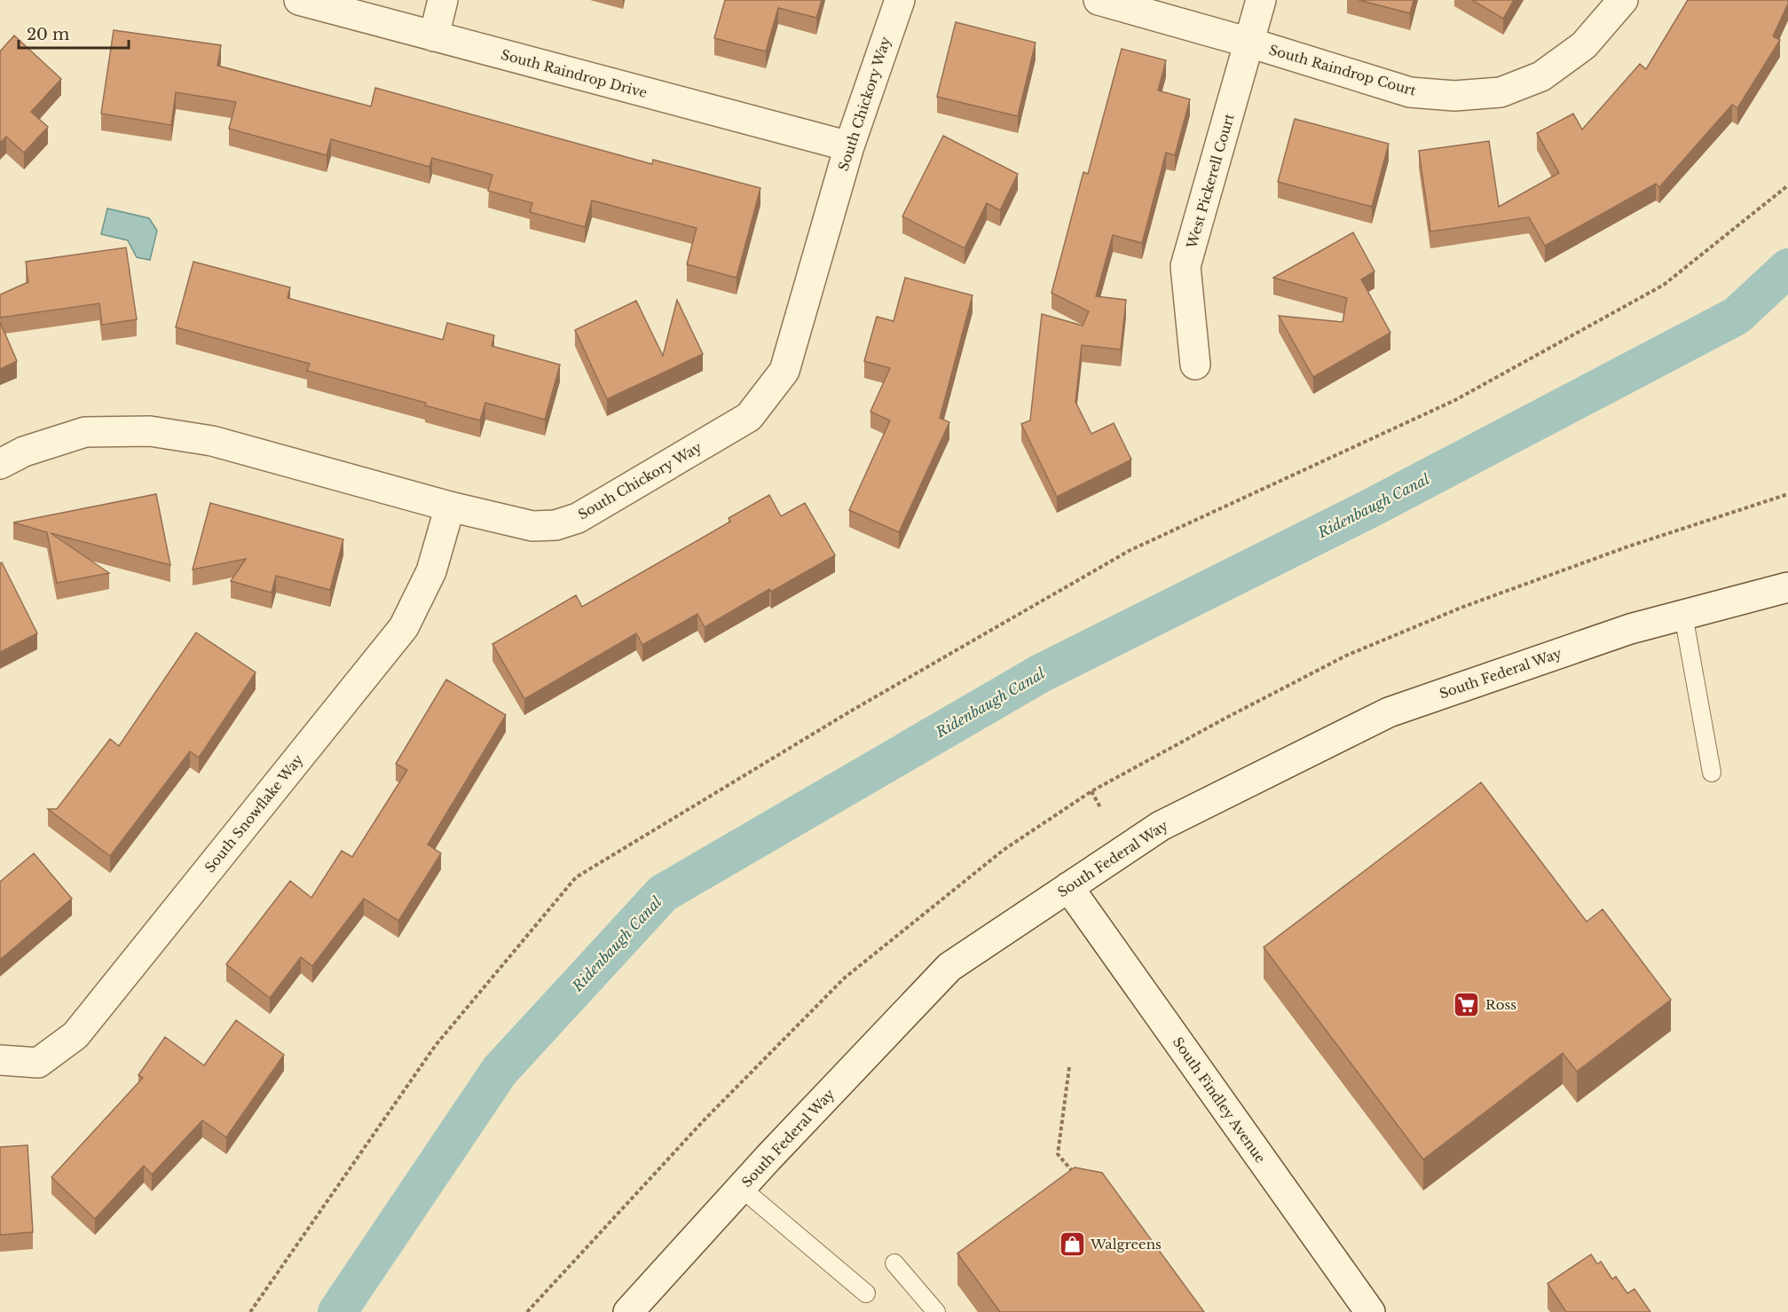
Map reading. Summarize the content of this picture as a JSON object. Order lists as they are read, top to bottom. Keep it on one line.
{"streets":{"street":["South Raindrop Court","South Raindrop Drive","South Chickory Way","West Pickerell Court","South Federal Way","South Snowflake Way","South Findley Avenue"]},"crossings":[["South Raindrop Court","West Pickerell Court"],["South Raindrop Drive","South Chickory Way"],["South Chickory Way","South Snowflake Way"],["South Federal Way","South Findley Avenue"]],"water":["Ridenbaugh Canal"],"places":{"supermarket":["Ross"],"shop":["Walgreens"]},"scale_bar":"20 m"}
